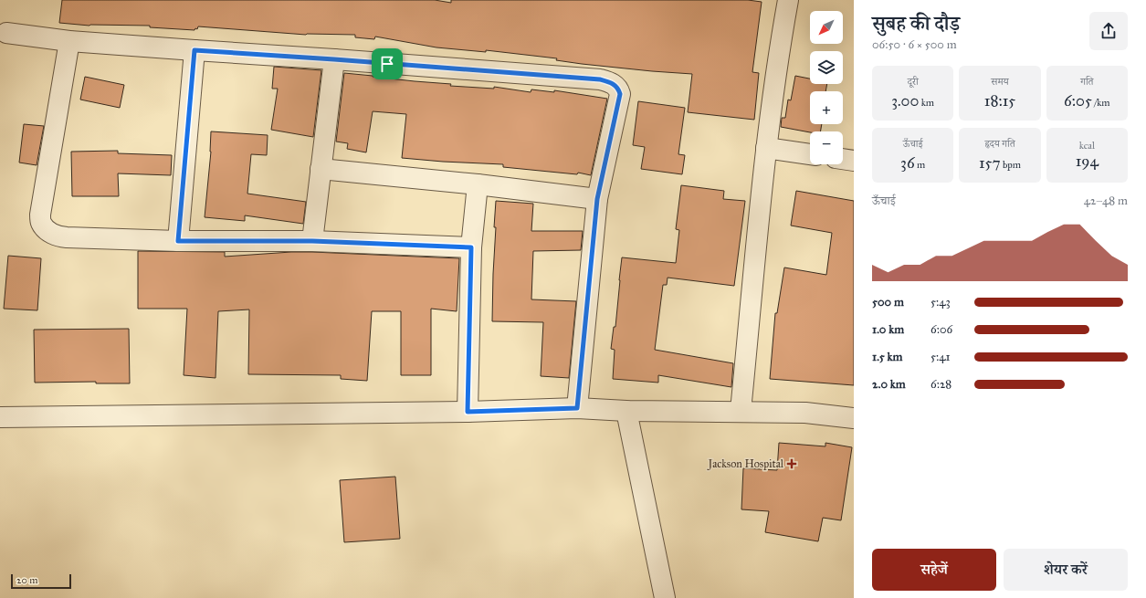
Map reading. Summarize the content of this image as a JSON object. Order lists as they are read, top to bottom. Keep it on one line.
{"places":{"health":["Jackson Hospital"]},"scale_bar":"20 m","north":"bottom left","page":{"heading":["सुबह की दौड़","06:50 · 6 × 500 m"],"map_buttons":["+","−"],"stats":[["दूरी","3.00 km"],["समय","18:15"],["गति","6:05 /km"],["ऊँचाई","36 m"],["हृदय गति","157 bpm"],["kcal","194"]],"chart":["ऊँचाई","42–48 m"],"list":[{"name":"500 m","note":"5:43"},{"name":"1.0 km","note":"6:06"},{"name":"1.5 km","note":"5:41"},{"name":"2.0 km","note":"6:28"}],"buttons":["सहेजें","शेयर करें"],"scale":"20 m"}}
